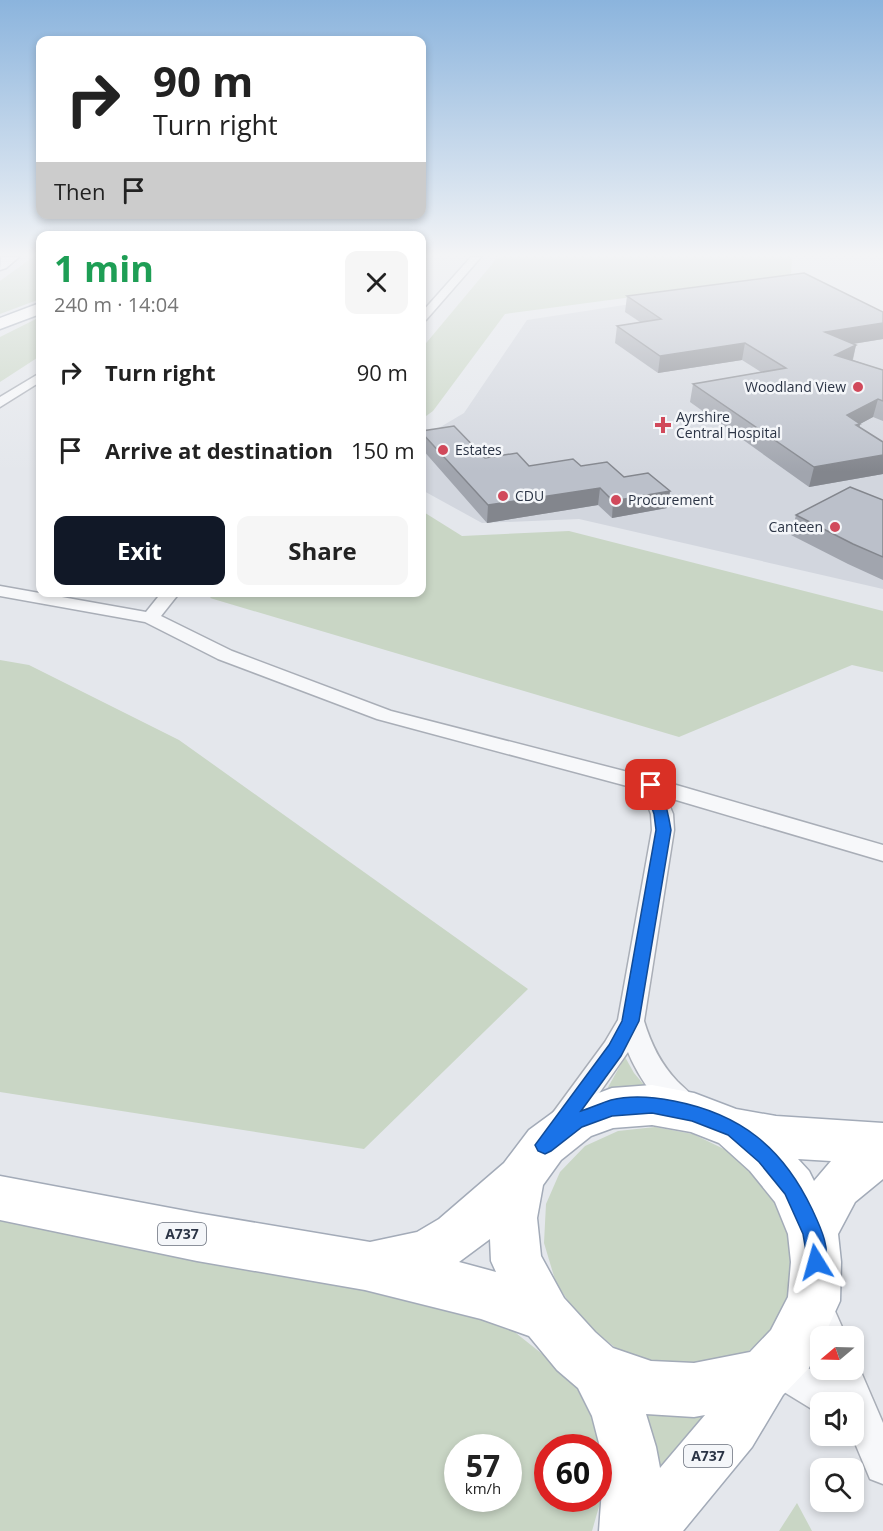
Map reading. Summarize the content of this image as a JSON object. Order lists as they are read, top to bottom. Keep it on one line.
{"streets":{"main road":["A737"]},"places":{"other":["Woodland View","Estates","CDU","Procurement","Canteen"],"health":["Ayrshire Central Hospital"]},"north":"left","page":{"turn":["90 m","Turn right"],"then":"Then","heading":["1 min","240 m · 14:04"],"list":[{"name":"Turn right","value":"90 m"},{"name":"Arrive at destination","value":"150 m"}],"buttons":["Exit","Share"],"speed":"57 km/h","limit":"60"}}
